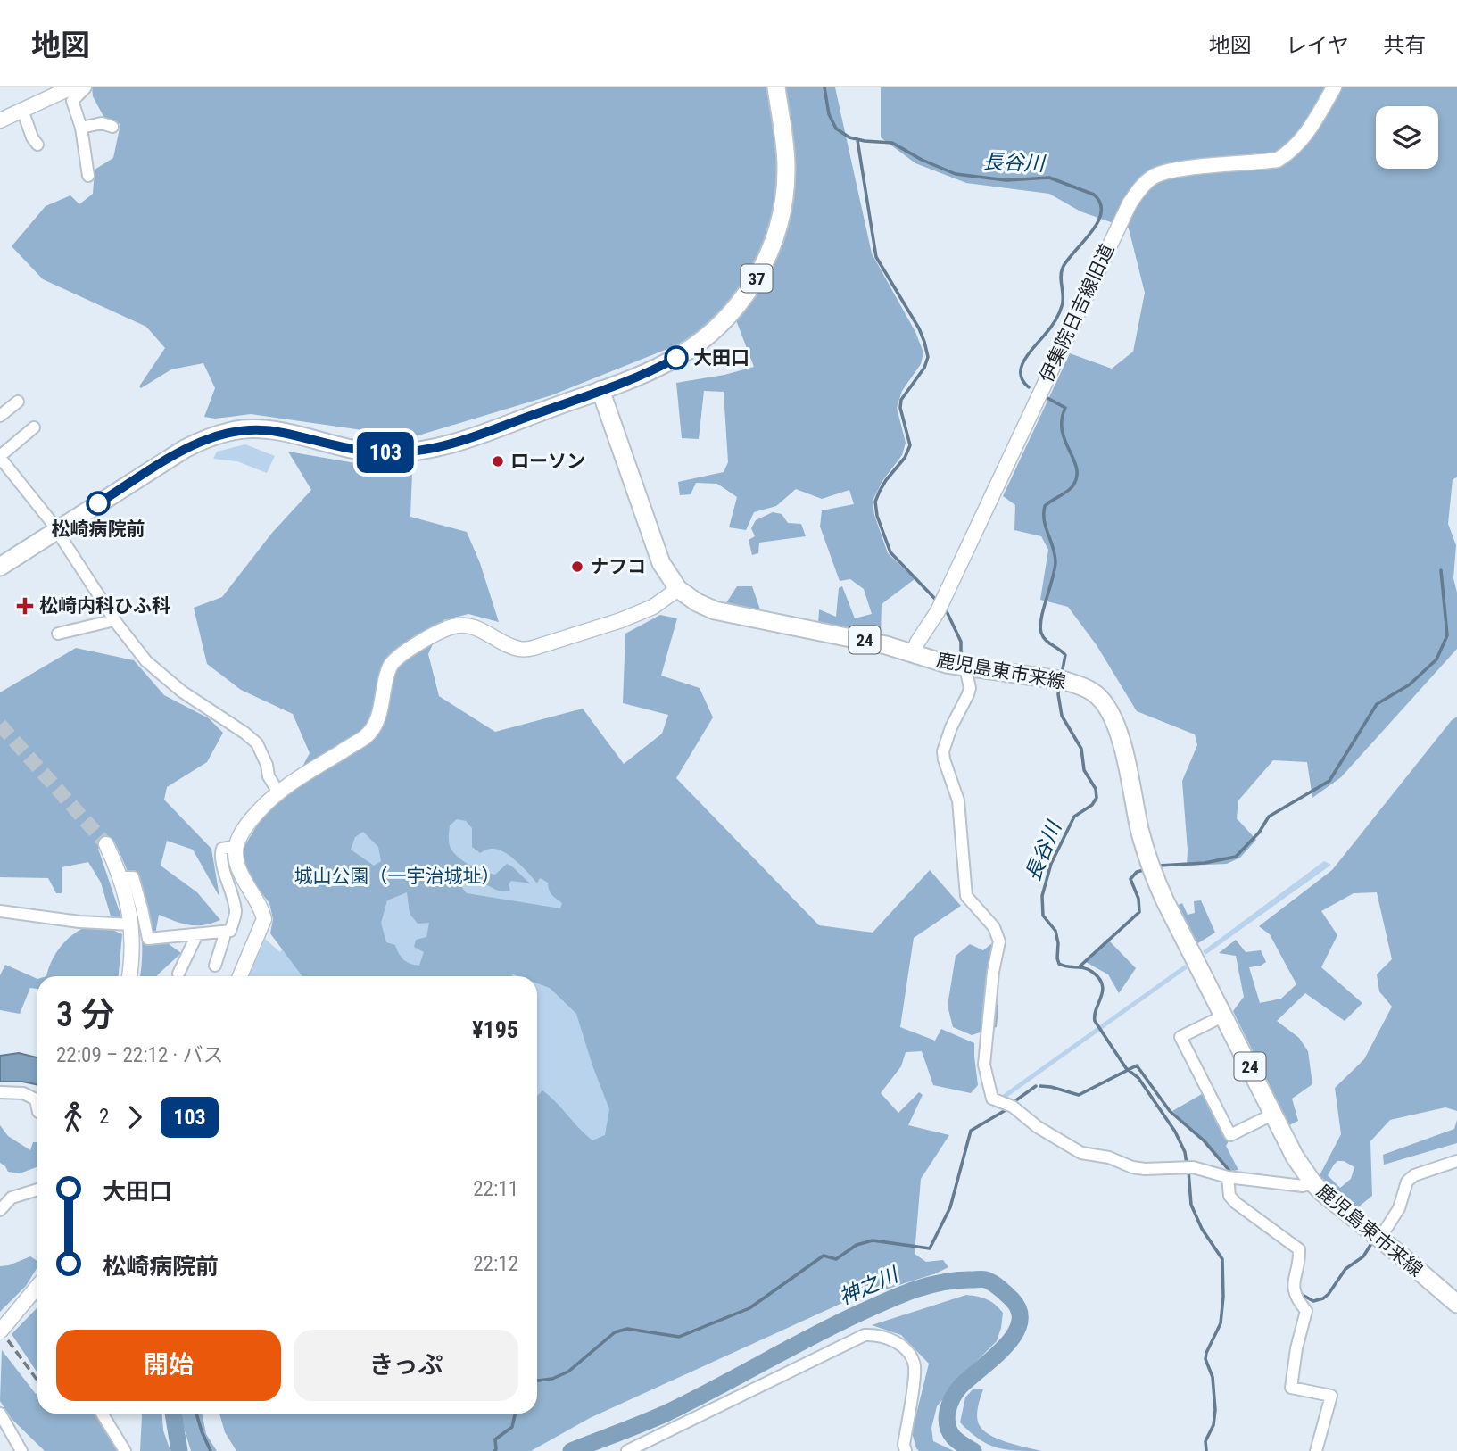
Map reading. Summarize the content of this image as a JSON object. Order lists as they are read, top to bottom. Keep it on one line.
{"streets":{"main road":["37","24","鹿児島東市来線"],"street":["伊集院日吉線旧道"]},"crossings":[["37","鹿児島東市来線"],["伊集院日吉線旧道","鹿児島東市来線"]],"water":["長谷川","神之川"],"parks":["城山公園（一宇治城址）"],"places":{"other":["大田口","ローソン","松崎病院前","ナフコ"],"health":["松崎内科ひふ科"]},"lines":["bus line 103"],"page":{"header":"地図","nav":["地図","レイヤ","共有"],"on_map":"103","heading":["3 分","22:09 – 22:12 · バス","¥195"],"legs":["2","103"],"list":[{"name":"大田口","value":"22:11"},{"name":"松崎病院前","value":"22:12"}],"buttons":["開始","きっぷ"]}}
